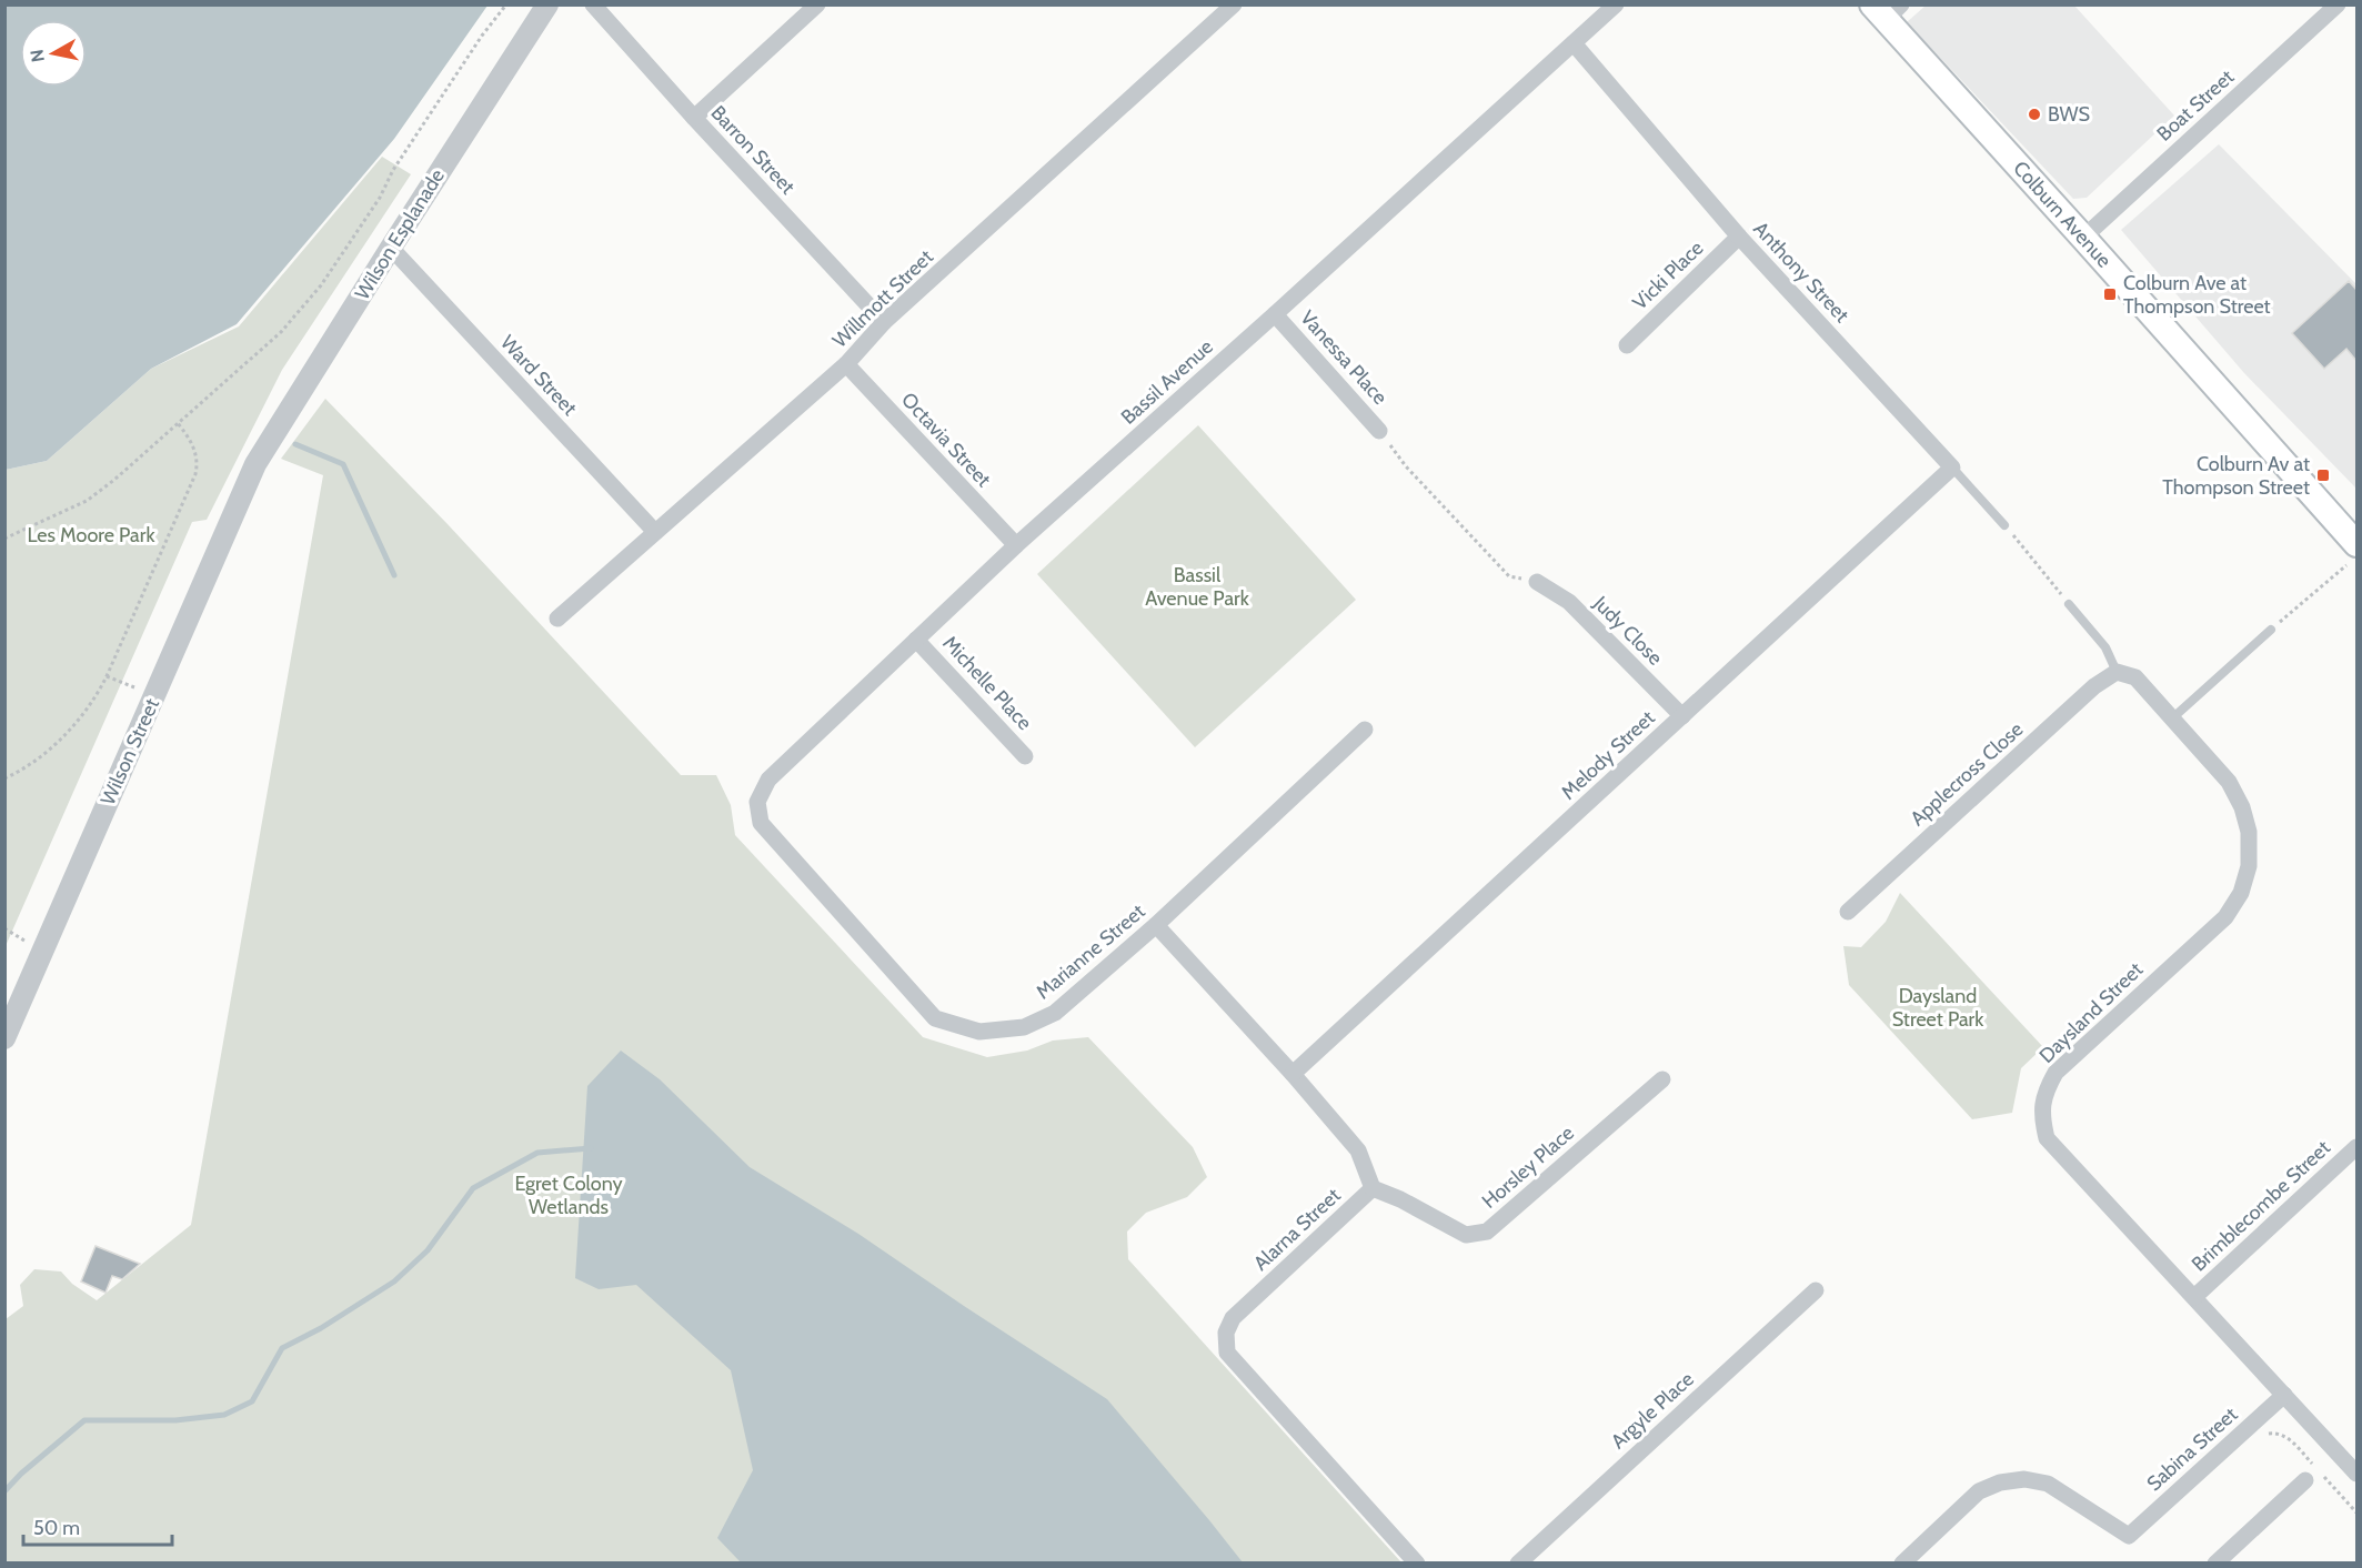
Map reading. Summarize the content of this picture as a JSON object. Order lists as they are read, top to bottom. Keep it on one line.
{"streets":{"main road":["Colburn Avenue"],"street":["Boat Street","Barron Street","Wilson Esplanade","Anthony Street","Vicki Place","Willmott Street","Vanessa Place","Ward Street","Bassil Avenue","Octavia Street","Judy Close","Michelle Place","Wilson Street","Melody Street","Applecross Close","Marianne Street","Daysland Street","Horsley Place","Brimblecombe Street","Alarna Street","Argyle Place","Sabina Street"]},"crossings":[["Boat Street","Colburn Avenue"],["Barron Street","Willmott Street"],["Wilson Esplanade","Ward Street"],["Wilson Esplanade","Wilson Street"],["Anthony Street","Vicki Place"],["Anthony Street","Bassil Avenue"],["Anthony Street","Melody Street"],["Willmott Street","Ward Street"],["Willmott Street","Octavia Street"],["Vanessa Place","Bassil Avenue"],["Bassil Avenue","Octavia Street"],["Bassil Avenue","Michelle Place"],["Bassil Avenue","Marianne Street"],["Judy Close","Melody Street"],["Applecross Close","Daysland Street"],["Daysland Street","Brimblecombe Street"],["Daysland Street","Sabina Street"],["Horsley Place","Alarna Street"]],"parks":["Les Moore Park","Bassil Avenue Park","Daysland Street Park","Egret Colony Wetlands"],"places":{"other":["BWS"],"transit":["Colburn Ave at Thompson Street","Colburn Av at Thompson Street"]},"scale_bar":"50 m","north":"left"}
